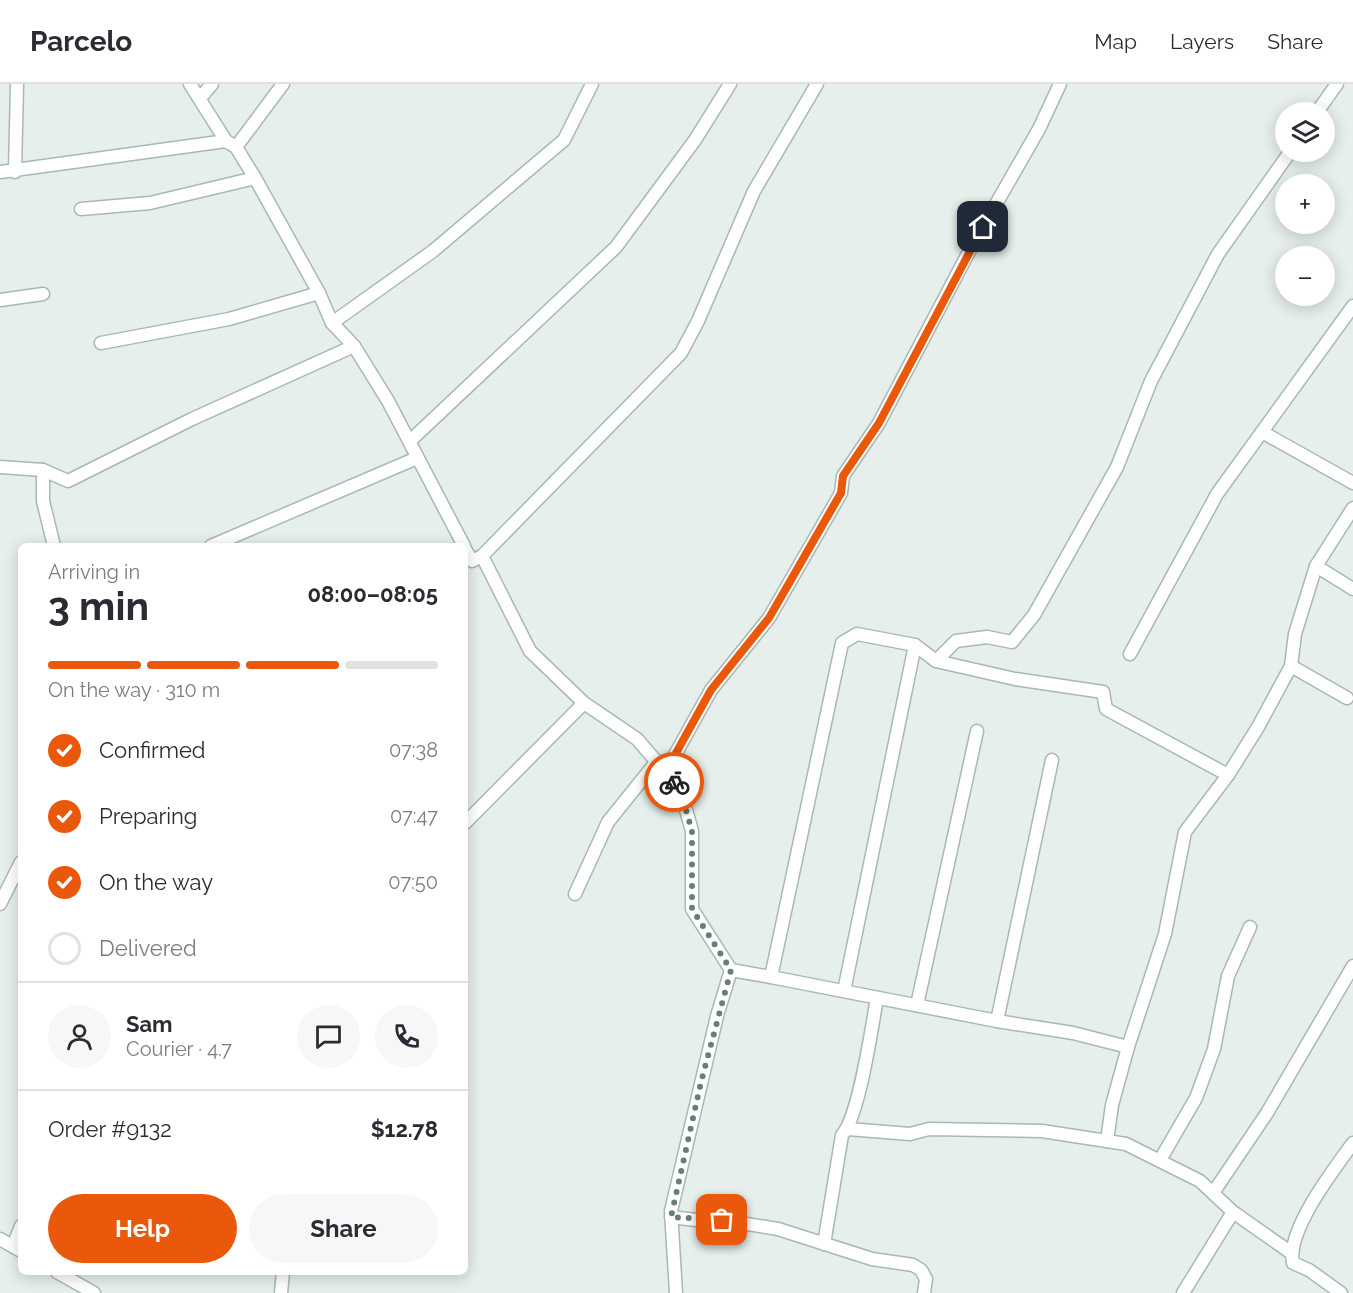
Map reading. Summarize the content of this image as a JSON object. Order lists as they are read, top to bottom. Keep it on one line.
{"page":{"header":"Parcelo","nav":["Map","Layers","Share"],"map_buttons":["+","−"],"heading":["3 min","Arriving in","08:00–08:05"],"panel":["Sam","Courier · 4.7","Order #9132","$12.78"],"bar":"On the way · 310 m","list":[["Confirmed","07:38"],["Preparing","07:47"],["On the way","07:50"],"Delivered"],"buttons":["Help","Share"]}}
